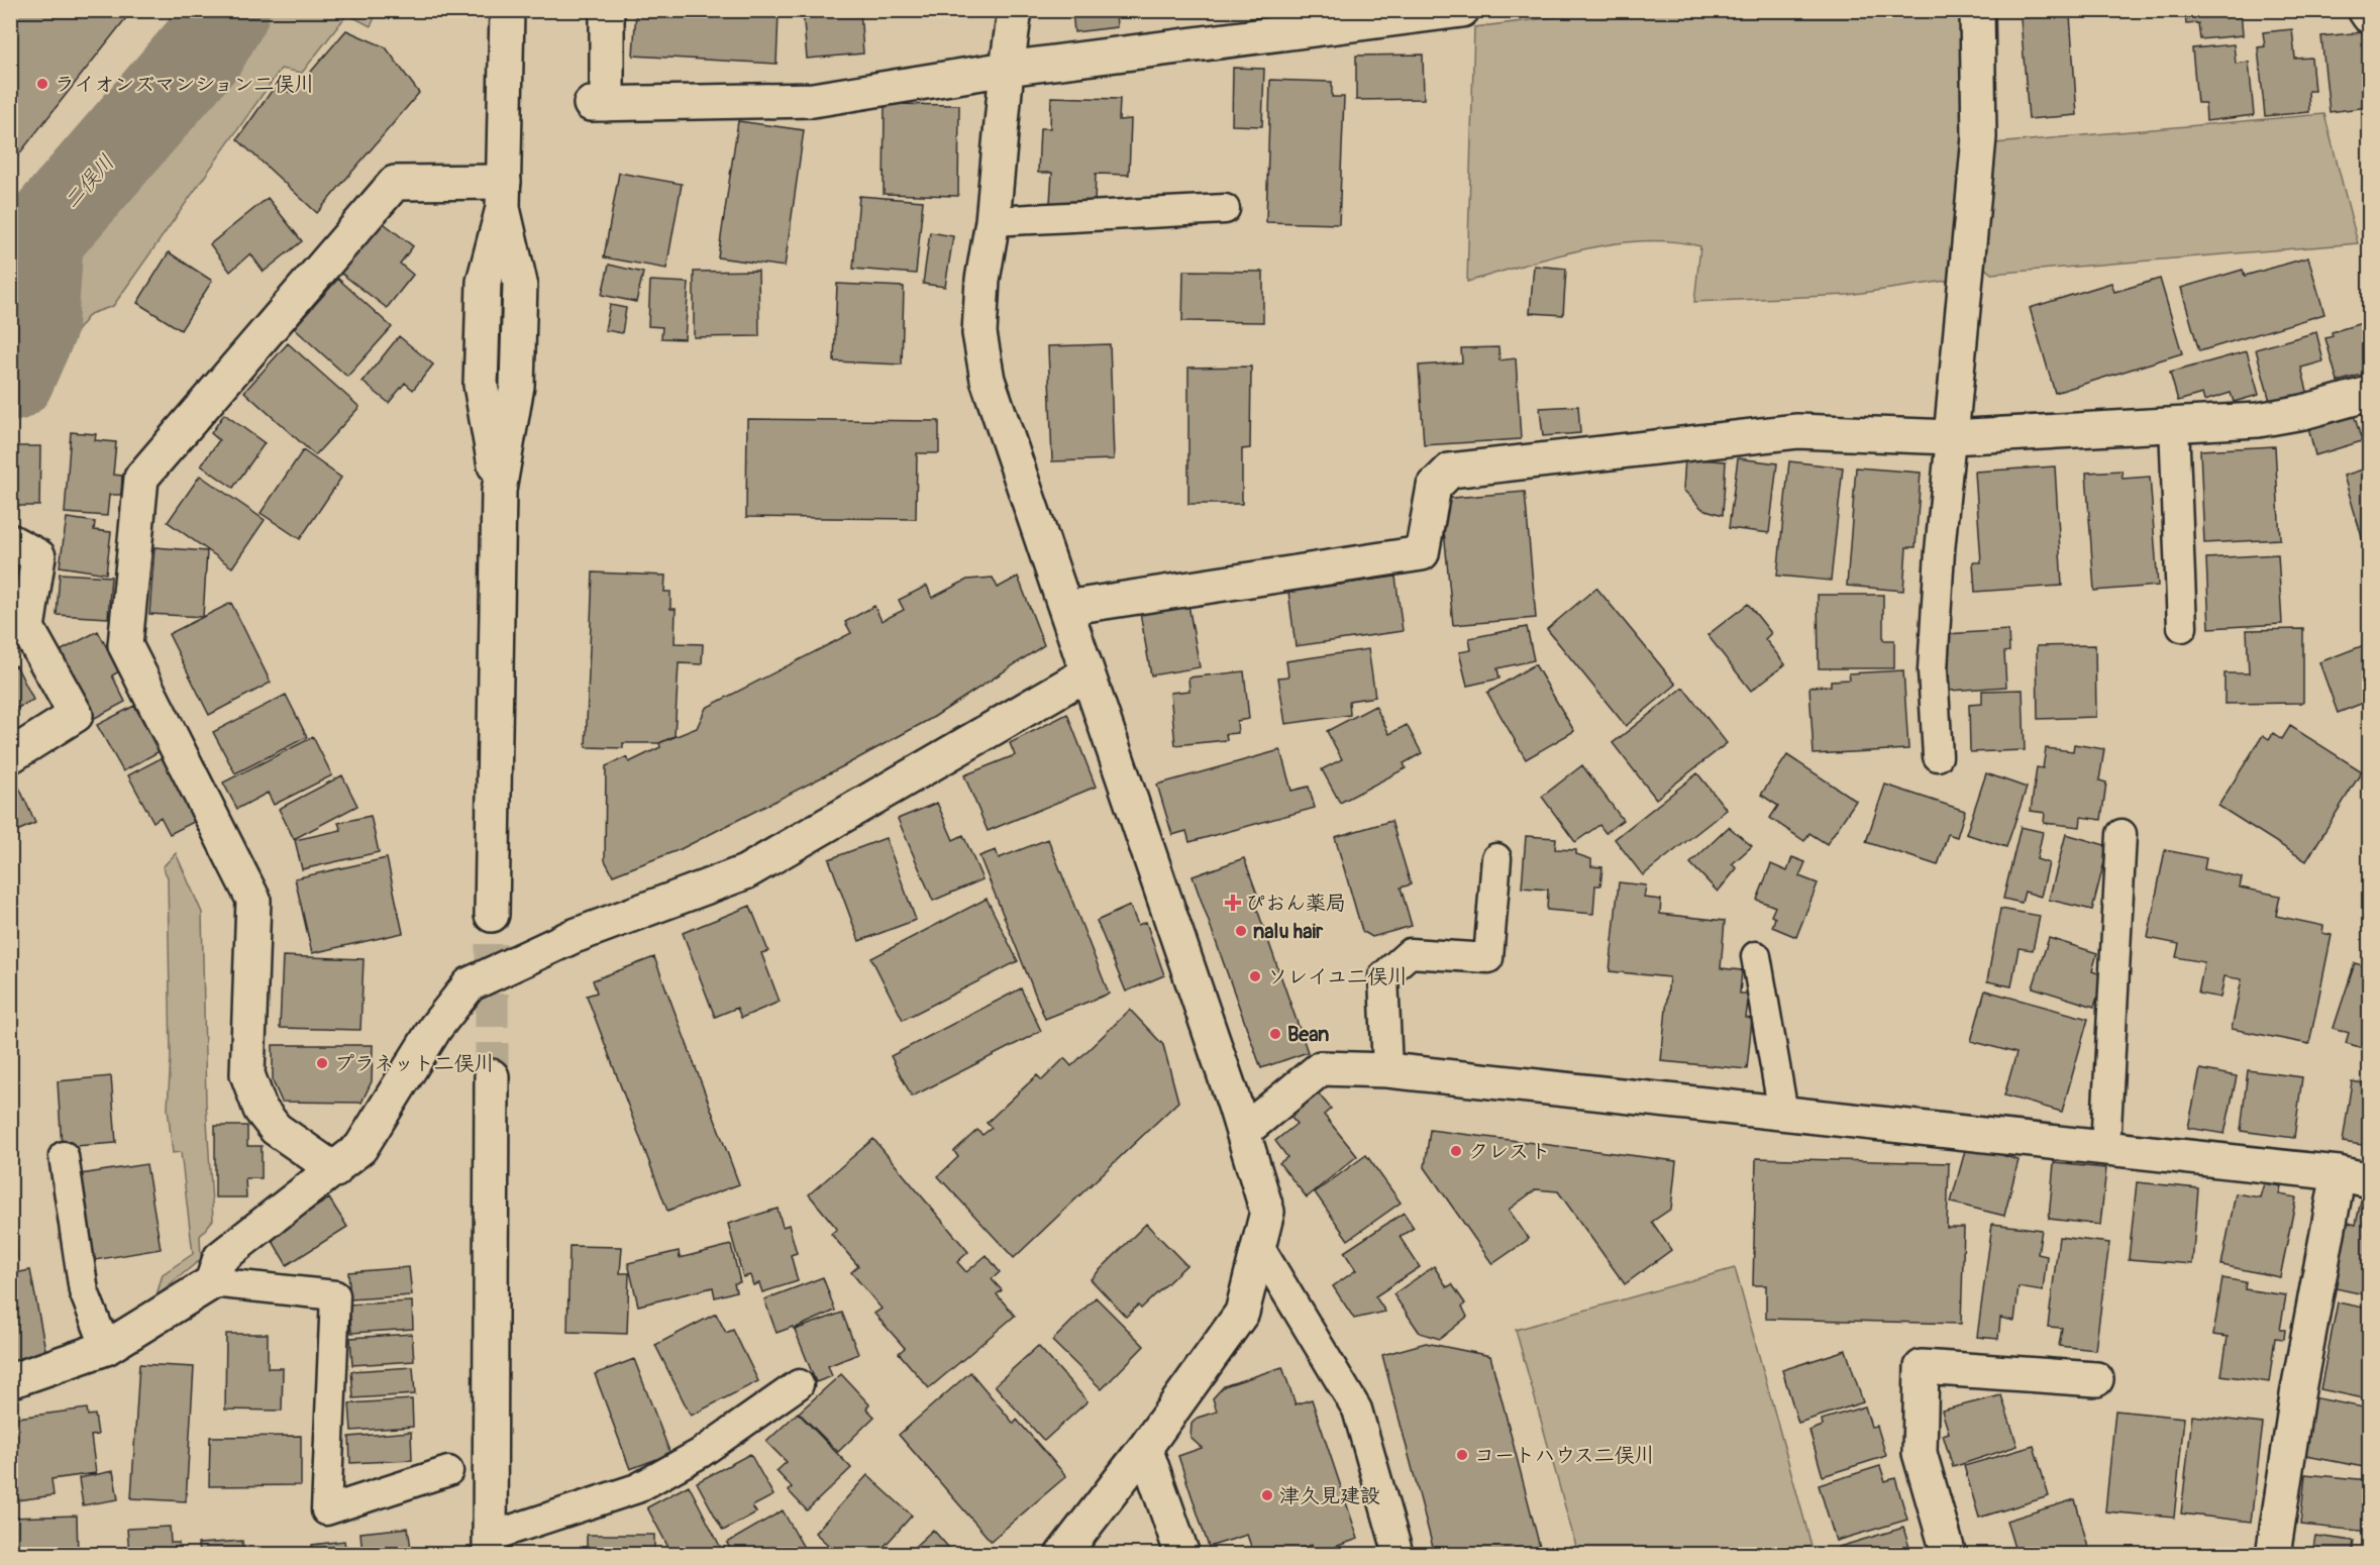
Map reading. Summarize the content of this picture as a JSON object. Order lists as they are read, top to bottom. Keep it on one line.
{"water":["二俣川"],"places":{"other":["ライオンズマンション二俣川","nalu hair","ソレイユ二俣川","Bean","プラネット二俣川","クレスト","コートハウス二俣川","津久見建設"],"health":["ぴおん薬局"]}}
